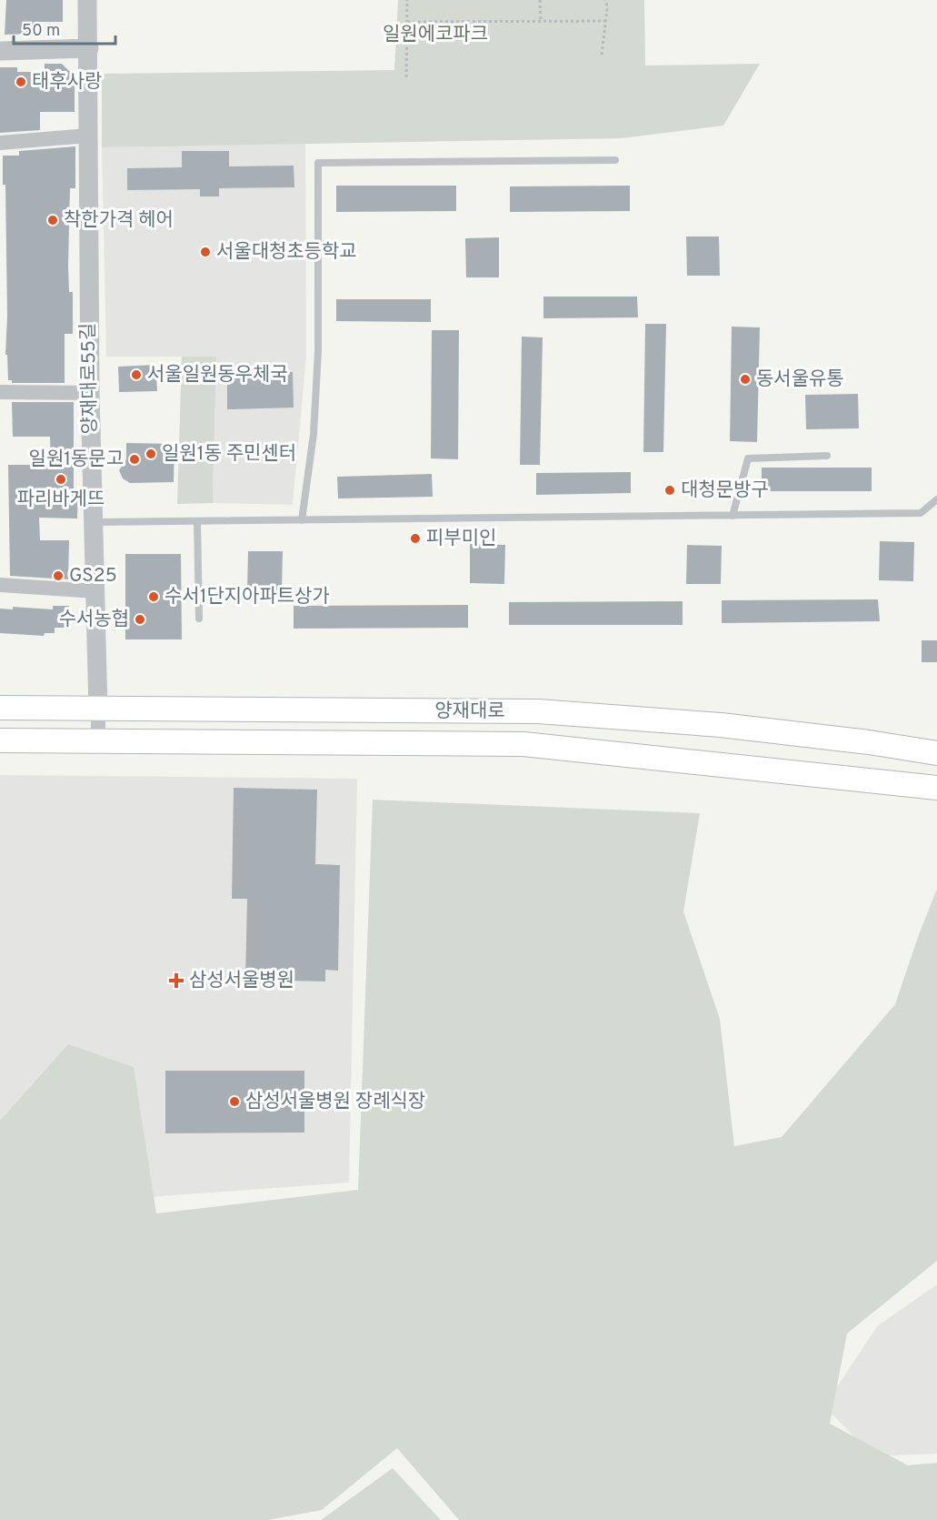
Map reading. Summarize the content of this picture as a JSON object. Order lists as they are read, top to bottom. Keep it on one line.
{"streets":{"main road":["양재대로"],"street":["양재대로55길"]},"crossings":[["양재대로55길","양재대로"]],"parks":["일원에코파크"],"places":{"other":["태후사랑","착한가격 헤어","서울대청초등학교","서울일원동우체국","동서울유통","일원1동 주민센터","일원1동문고","파리바게뜨","대청문방구","피부미인","GS25","수서1단지아파트상가","수서농협","삼성서울병원 장례식장"],"health":["삼성서울병원"]},"scale_bar":"50 m"}
